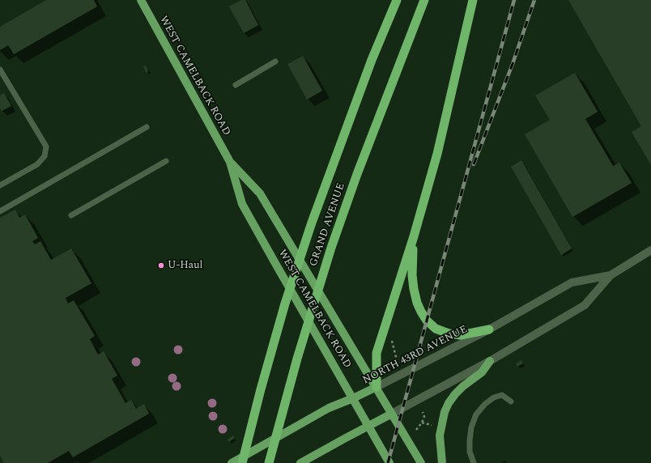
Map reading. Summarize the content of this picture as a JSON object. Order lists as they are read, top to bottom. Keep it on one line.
{"streets":{"highway":["GRAND AVENUE"],"main road":["WEST CAMELBACK ROAD","NORTH 43RD AVENUE"]},"crossings":[["WEST CAMELBACK ROAD","NORTH 43RD AVENUE"]],"places":["U-Haul"]}
